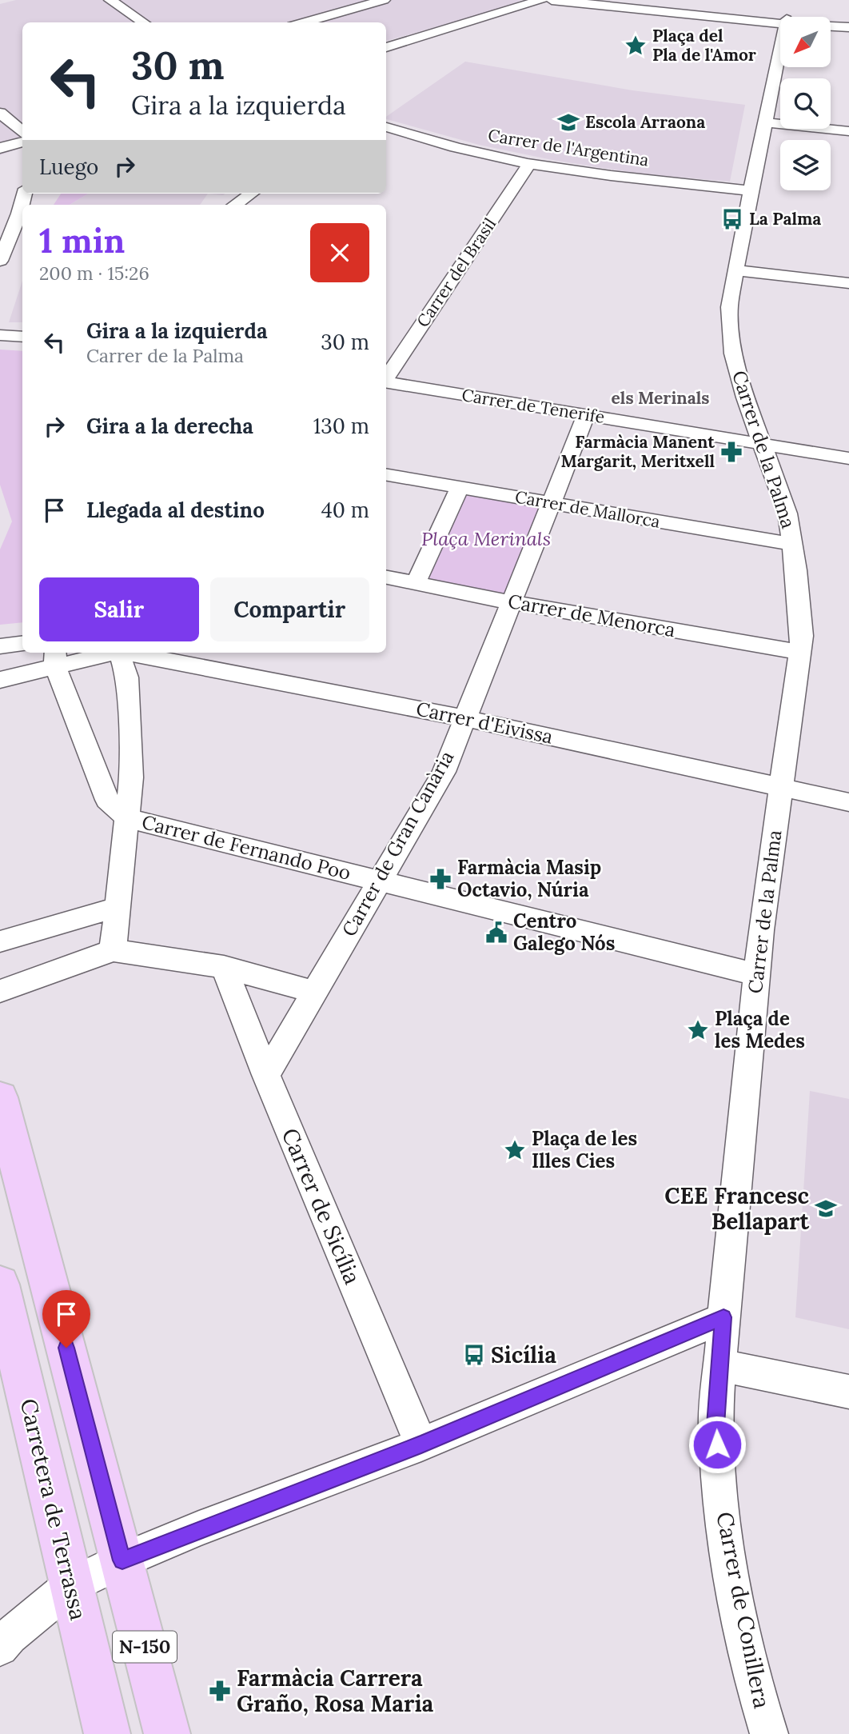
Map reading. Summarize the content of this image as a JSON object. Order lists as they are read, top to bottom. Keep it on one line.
{"streets":{"main road":["Carretera de Terrassa","N-150"],"street":["Carrer de l'Argentina","Carrer del Brasil","Carrer de Tenerife","Carrer de la Palma","Carrer de Mallorca","Carrer de Menorca","Carrer d'Eivissa","Carrer de Gran Canària","Carrer de Fernando Poo","Carrer de Sicília","Carrer de Conillera"]},"crossings":[["Carrer de l'Argentina","Carrer del Brasil"],["Carrer de l'Argentina","Carrer de la Palma"],["Carrer de Tenerife","Carrer de la Palma"],["Carrer de Tenerife","Carrer de Gran Canària"],["Carrer de la Palma","Carrer de Mallorca"],["Carrer de la Palma","Carrer de Menorca"],["Carrer de la Palma","Carrer d'Eivissa"],["Carrer de la Palma","Carrer de Fernando Poo"],["Carrer de la Palma","Carrer de Conillera"],["Carrer de Mallorca","Carrer de Gran Canària"],["Carrer de Menorca","Carrer de Gran Canària"],["Carrer d'Eivissa","Carrer de Gran Canària"],["Carrer de Gran Canària","Carrer de Fernando Poo"],["Carrer de Gran Canària","Carrer de Sicília"]],"districts":["els Merinals"],"parks":["Plaça Merinals"],"places":{"place":["Plaça del Pla de l'Amor","Plaça de les Medes","Plaça de les Illes Cies"],"school or university":["Escola Arraona","CEE Francesc Bellapart"],"bus stop":["La Palma","Sicília"],"pharmacy":["Farmàcia Manent Margarit, Meritxell","Farmàcia Masip Octavio, Núria","Farmàcia Carrera Graño, Rosa Maria"],"public building":["Centro Galego Nós"]},"north":"bottom left","page":{"turn":["30 m","Gira a la izquierda"],"then":"Luego","heading":["1 min","200 m · 15:26"],"list":[{"name":"Gira a la izquierda","note":"Carrer de la Palma","value":"30 m"},{"name":"Gira a la derecha","value":"130 m"},{"name":"Llegada al destino","value":"40 m"}],"buttons":["Salir","Compartir"]}}
